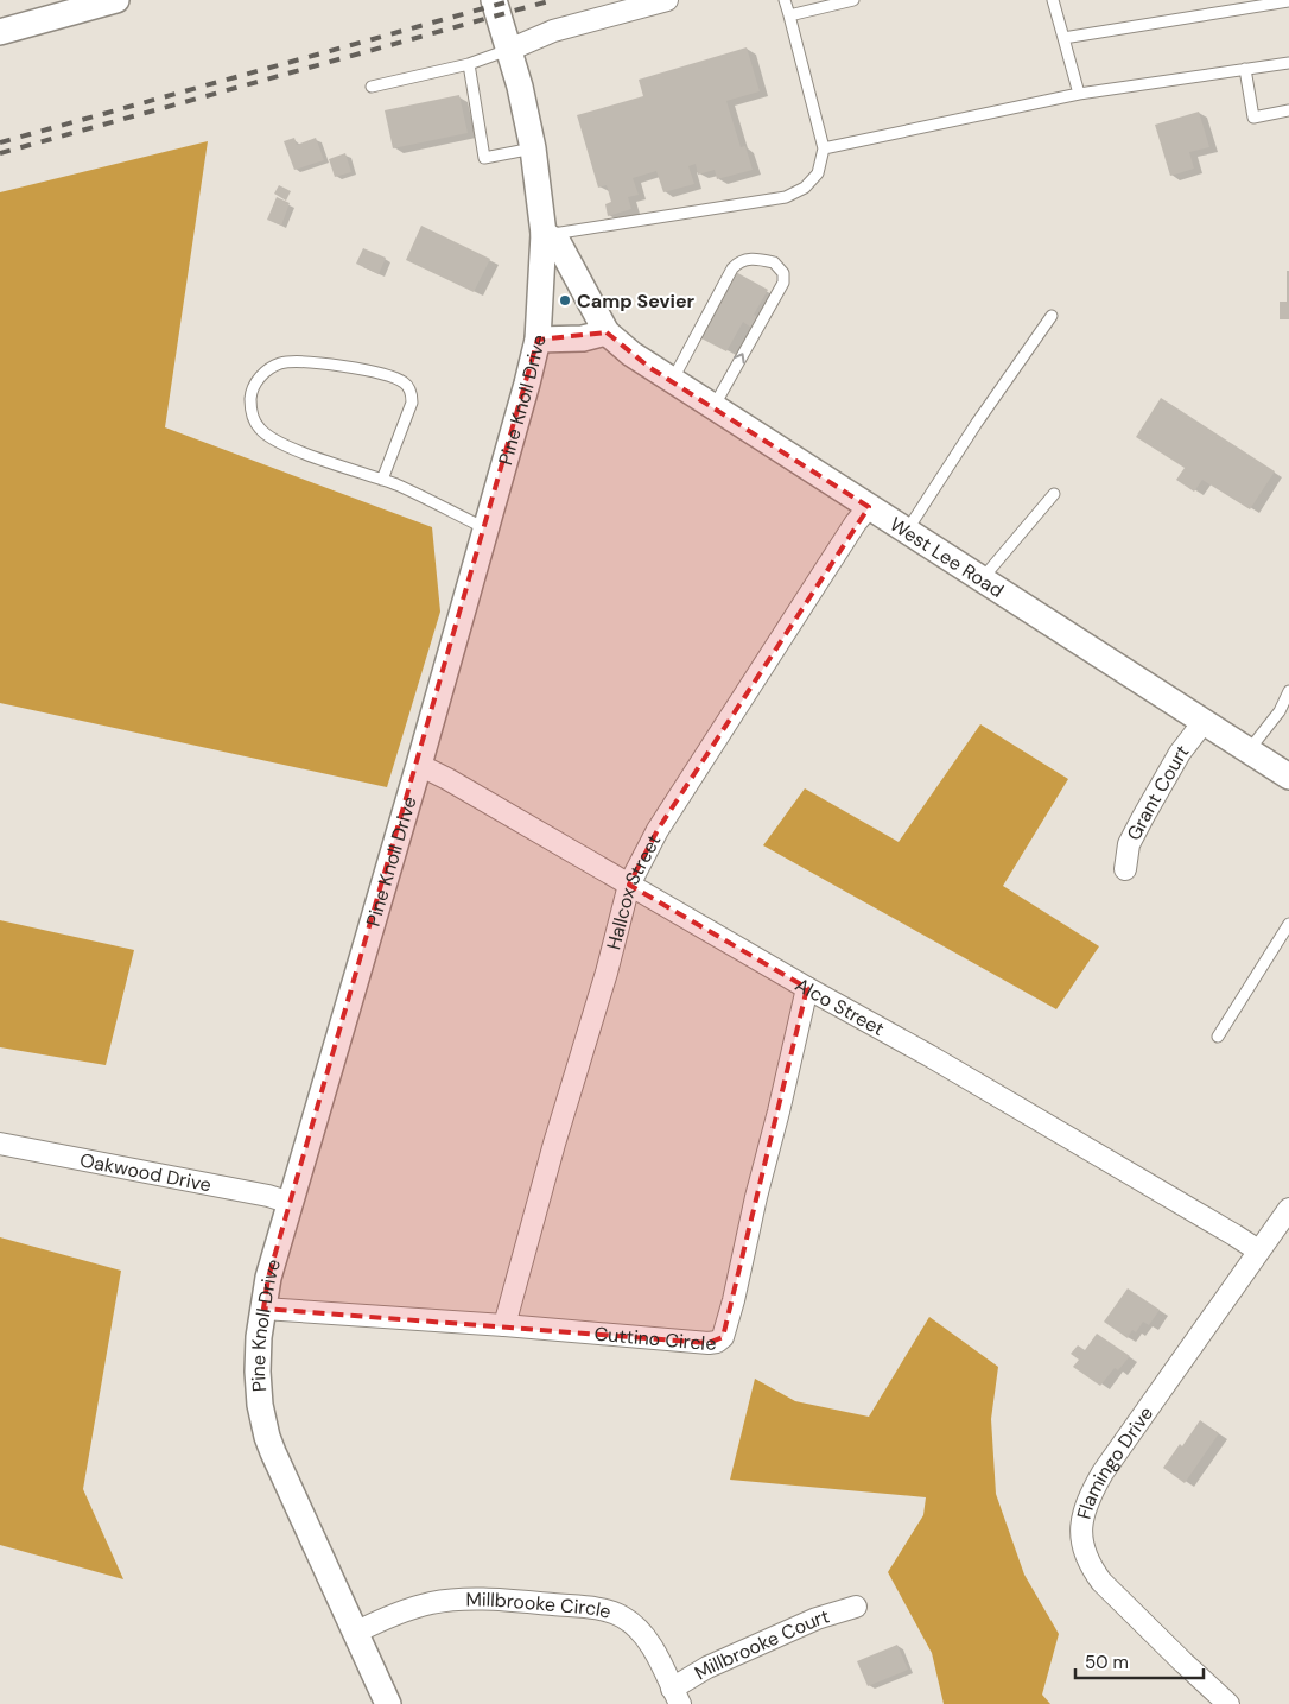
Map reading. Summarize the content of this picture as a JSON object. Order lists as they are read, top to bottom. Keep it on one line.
{"streets":{"street":["Pine Knoll Drive","West Lee Road","Grant Court","Hallcox Street","Alco Street","Oakwood Drive","Cuttino Circle","Flamingo Drive","Millbrooke Circle","Millbrooke Court"]},"crossings":[["Pine Knoll Drive","West Lee Road"],["Pine Knoll Drive","Alco Street"],["Pine Knoll Drive","Oakwood Drive"],["Pine Knoll Drive","Cuttino Circle"],["Pine Knoll Drive","Millbrooke Circle"],["West Lee Road","Grant Court"],["West Lee Road","Hallcox Street"],["Hallcox Street","Alco Street"],["Hallcox Street","Cuttino Circle"],["Alco Street","Cuttino Circle"],["Alco Street","Flamingo Drive"],["Millbrooke Circle","Millbrooke Court"]],"places":["Camp Sevier"],"scale_bar":"50 m"}
